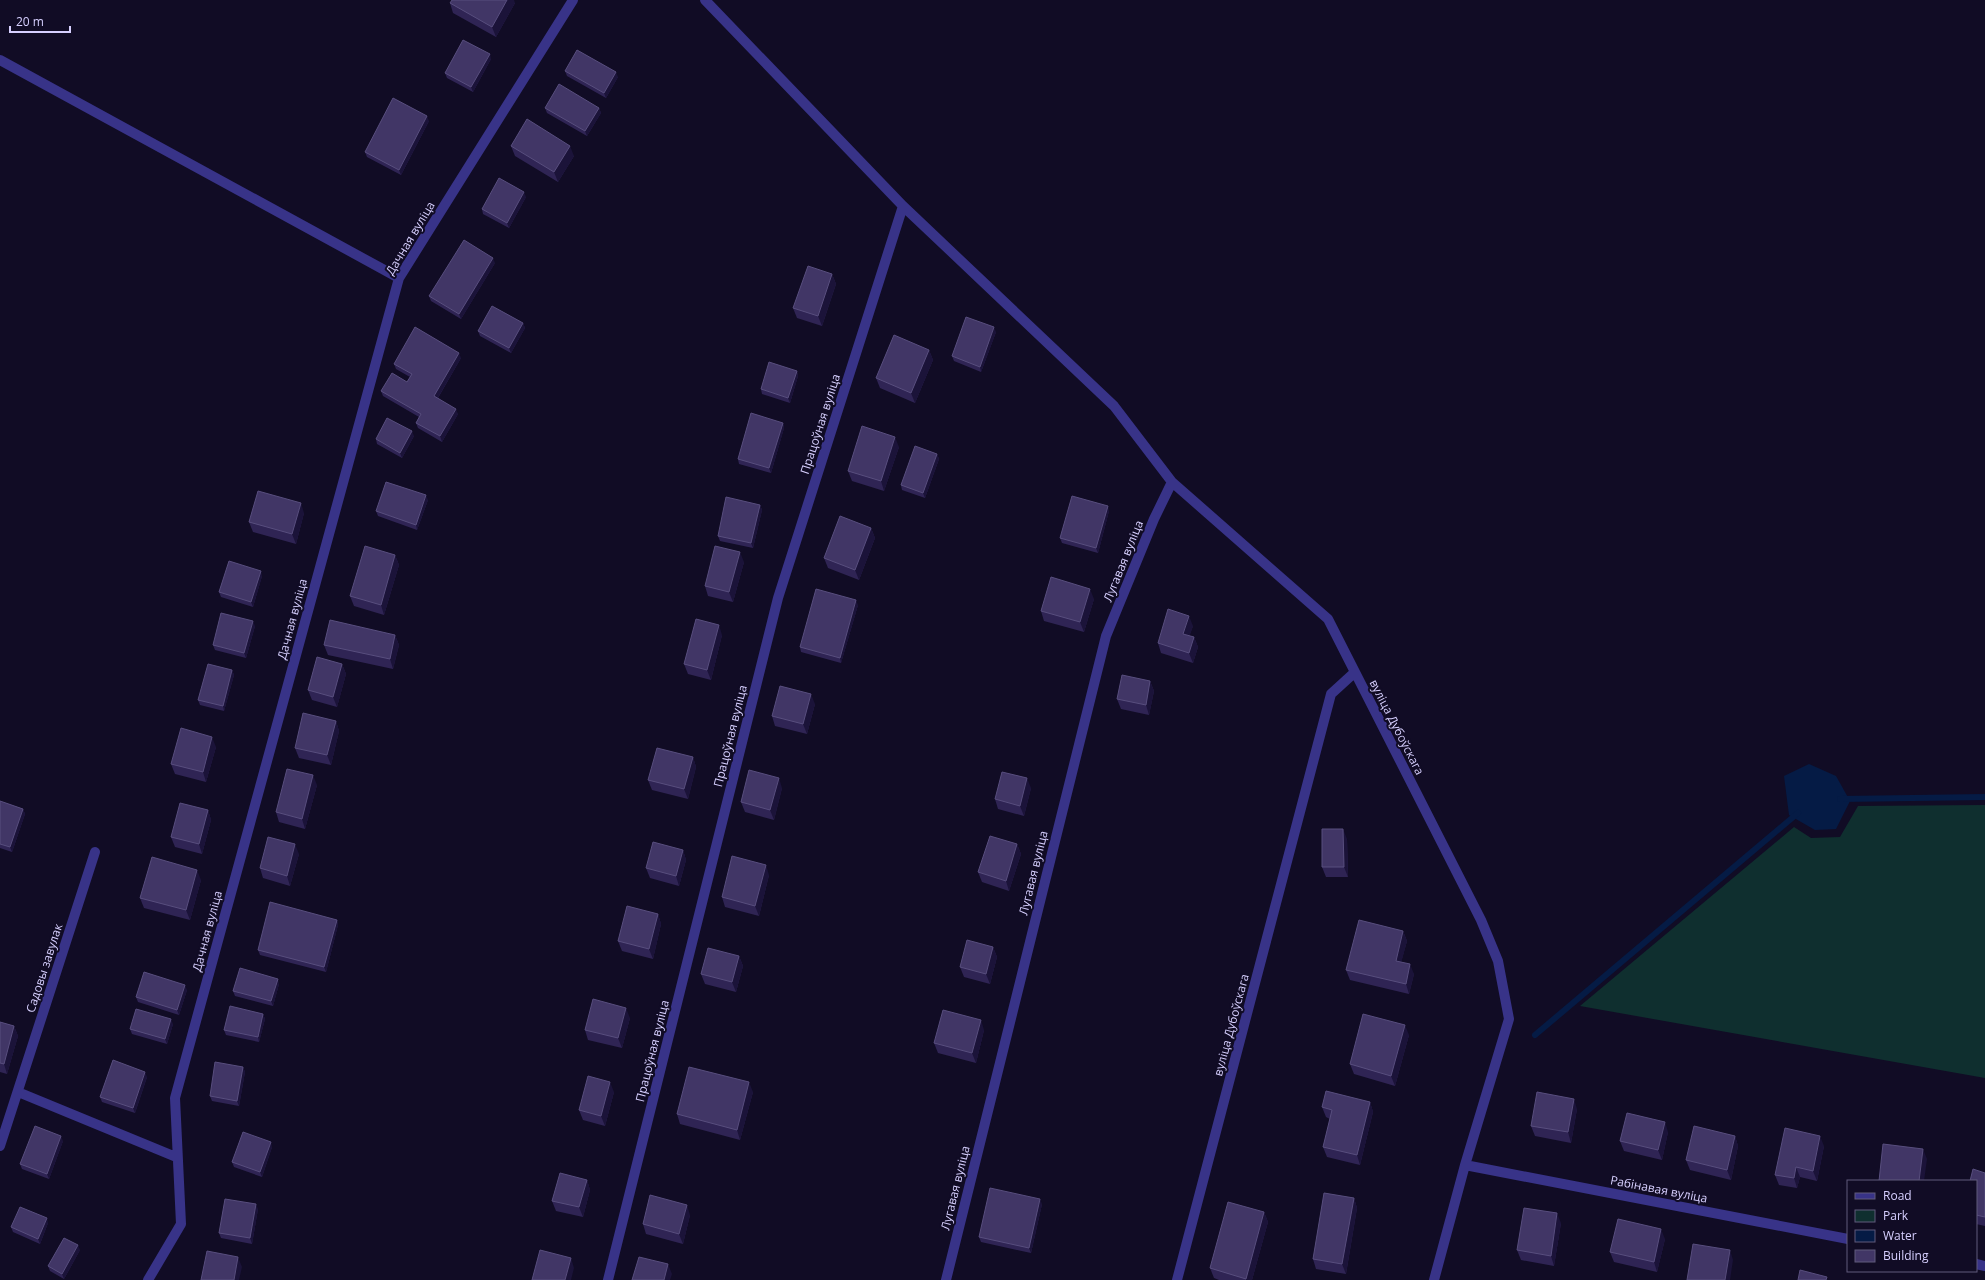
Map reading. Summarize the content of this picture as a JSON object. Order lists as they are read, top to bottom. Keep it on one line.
{"streets":{"street":["Дачная вуліца","Працоўная вуліца","Лугавая вуліца","вуліца Дубоўскага","Садовы завулак","Рабінавая вуліца"]},"crossings":[["вуліца Дубоўскага","Рабінавая вуліца"]],"legend":["Road","Park","Water","Building"],"scale_bar":"20 m"}
